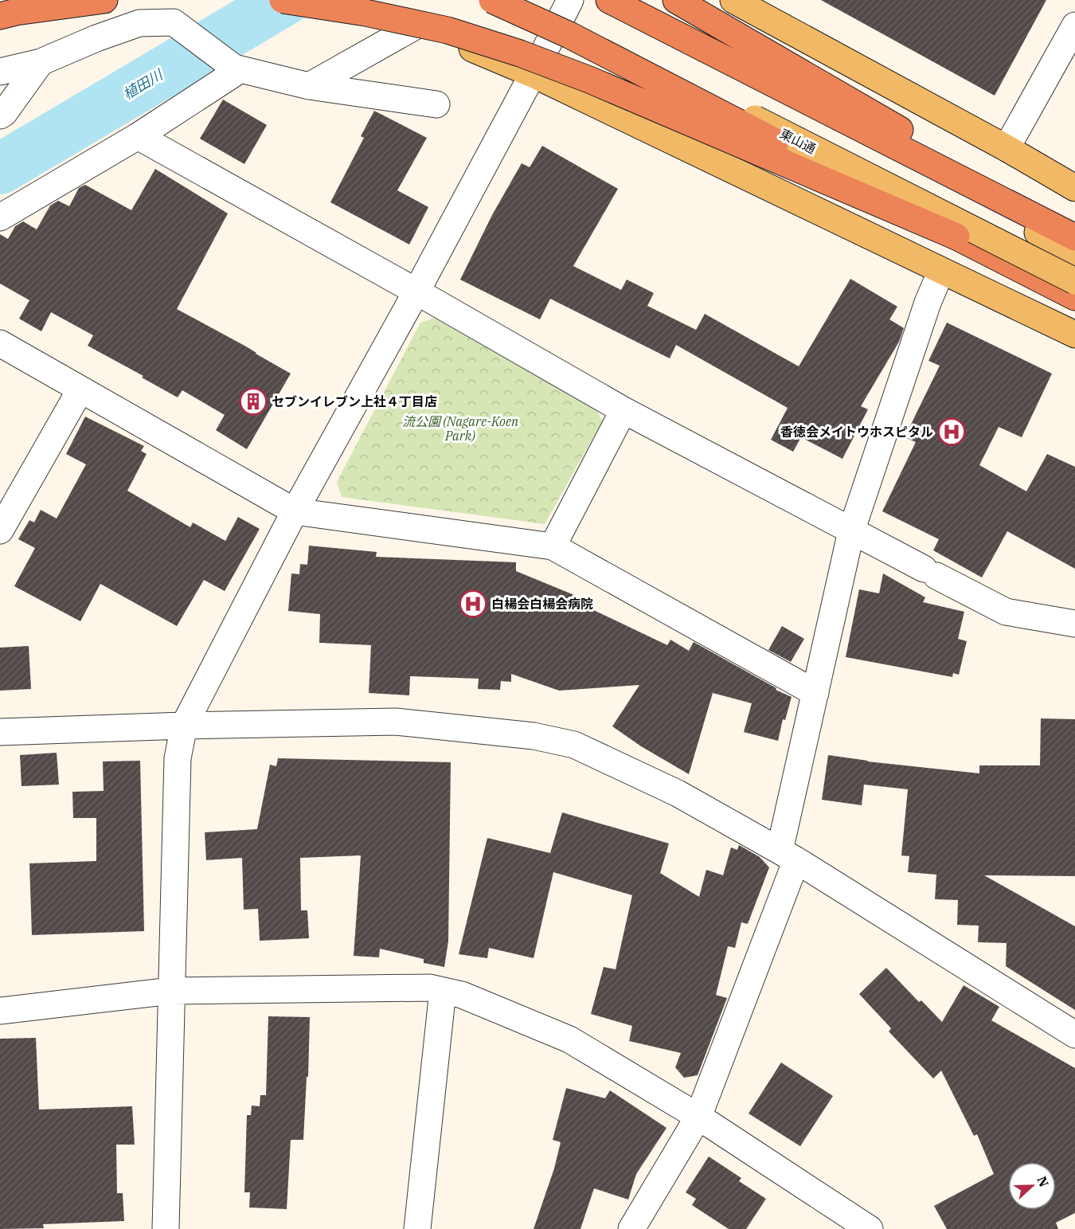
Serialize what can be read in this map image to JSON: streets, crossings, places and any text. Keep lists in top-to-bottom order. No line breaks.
{"streets":{"main road":["東山通"]},"water":["植田川"],"parks":["流公園 (Nagare-Koen Park)"],"places":{"building":["セブンイレブン上社４丁目店"],"hospital":["香徳会メイトウホスピタル","白楊会白楊会病院"]},"north":"right"}
